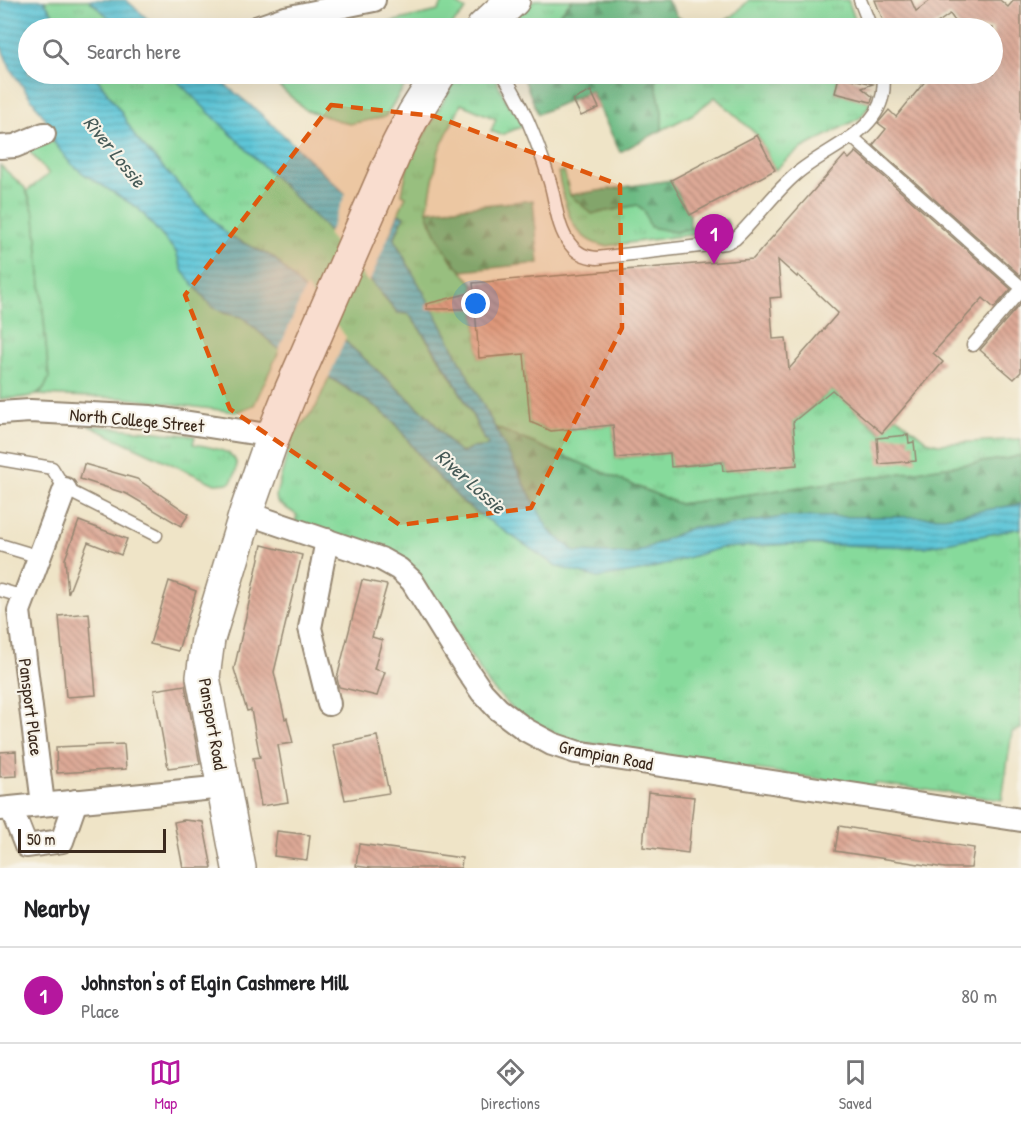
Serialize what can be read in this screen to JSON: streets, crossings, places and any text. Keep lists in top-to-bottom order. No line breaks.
{"streets":{"street":["North College Street","Pansport Place","Pansport Road","Grampian Road"]},"crossings":[["North College Street","Pansport Road"],["Pansport Road","Grampian Road"]],"water":["River Lossie"],"scale_bar":"50 m","page":{"search":"Search here","pins":"1","scale":"50 m","heading":"Nearby","list":[{"mark":"1","name":"Johnston's of Elgin Cashmere Mill","note":"Place","value":"80 m"}],"nav":["Map","Directions","Saved"]}}
